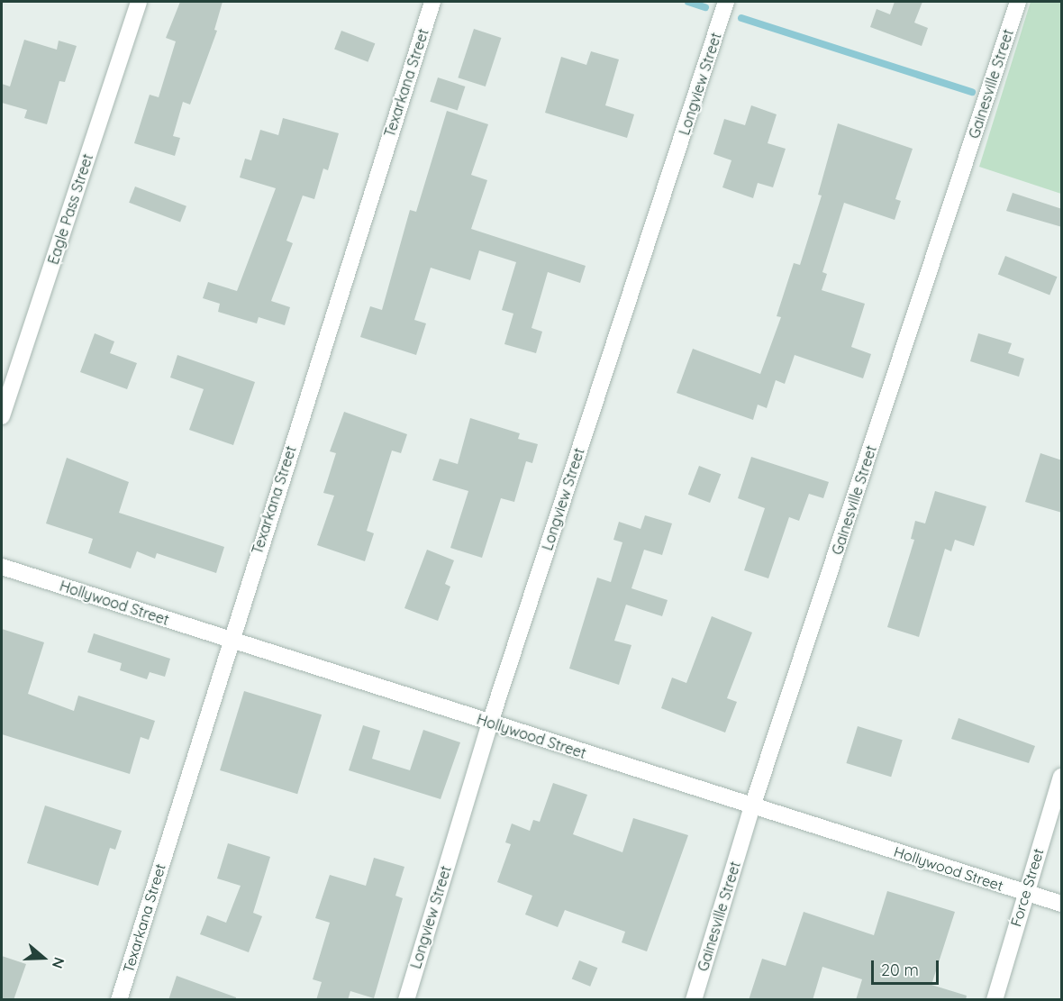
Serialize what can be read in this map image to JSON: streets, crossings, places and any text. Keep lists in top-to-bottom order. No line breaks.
{"streets":{"street":["Texarkana Street","Longview Street","Gainesville Street","Eagle Pass Street","Hollywood Street","Force Street"]},"crossings":[["Texarkana Street","Hollywood Street"],["Longview Street","Hollywood Street"],["Gainesville Street","Hollywood Street"],["Hollywood Street","Force Street"]],"scale_bar":"20 m","north":"right"}
